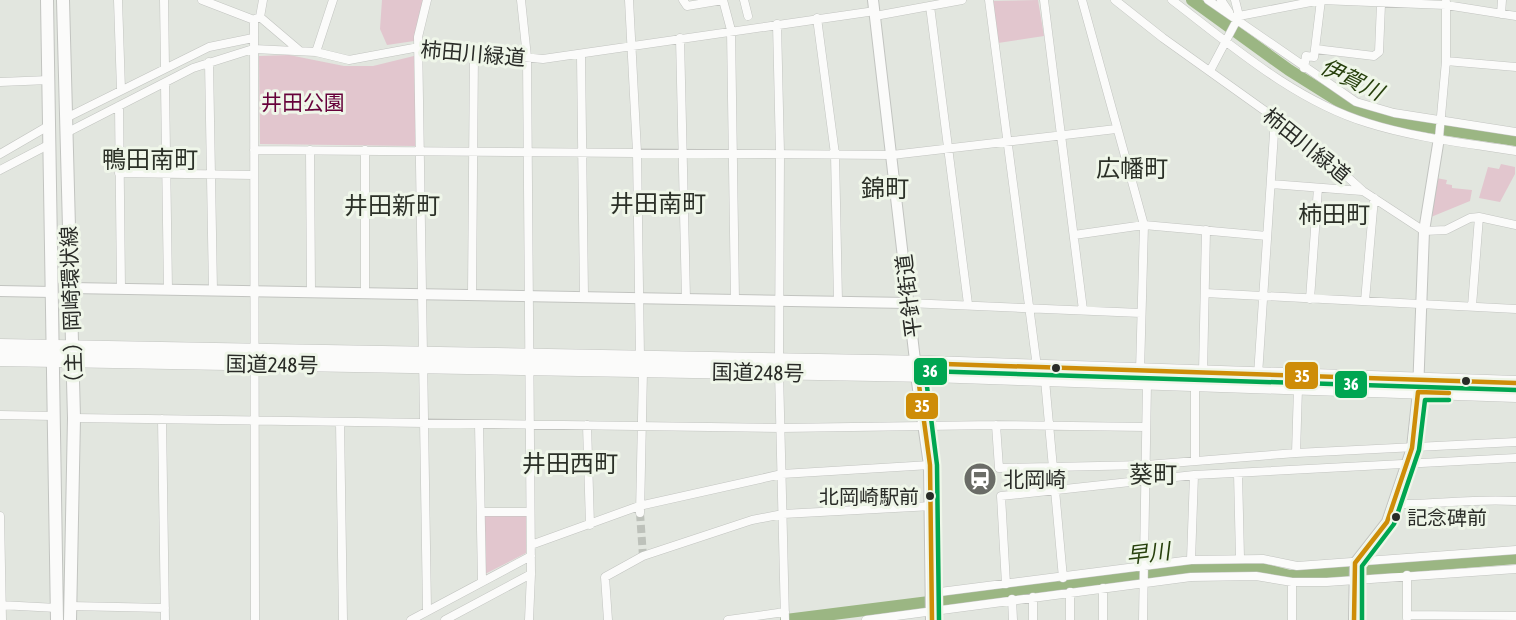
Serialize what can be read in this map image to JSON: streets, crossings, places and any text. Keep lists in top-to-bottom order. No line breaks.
{"streets":{"highway":["国道248号"],"main road":["平針街道","（主）岡崎環状線"],"street":["柿田川緑道"]},"crossings":[["柿田川緑道","（主）岡崎環状線"],["平針街道","国道248号"],["（主）岡崎環状線","国道248号"]],"districts":["鴨田南町","広幡町","錦町","井田南町","井田新町","柿田町","井田西町","葵町"],"water":["伊賀川","早川"],"parks":["井田公園"],"places":{"station":["北岡崎"],"other":["北岡崎駅前","記念碑前"]},"lines":["transit line 35","transit line 36"]}
